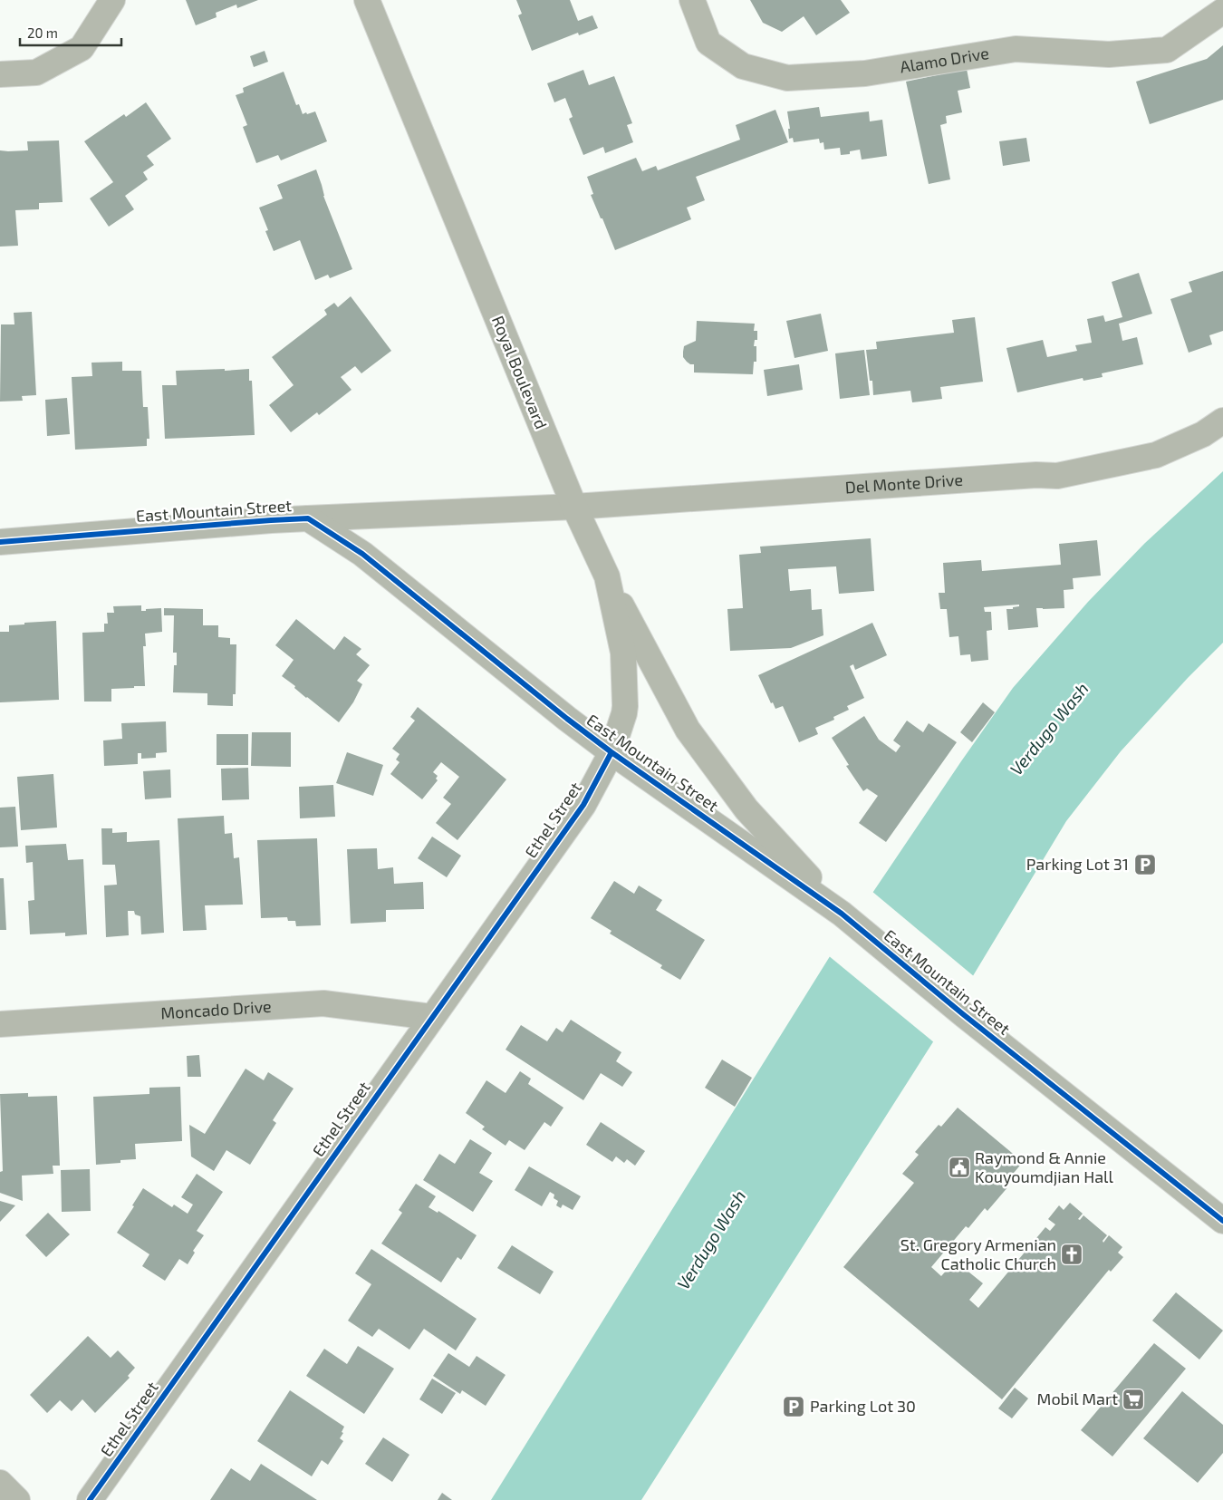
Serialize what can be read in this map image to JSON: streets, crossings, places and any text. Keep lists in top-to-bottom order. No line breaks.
{"streets":{"street":["Alamo Drive","Royal Boulevard","Del Monte Drive","East Mountain Street","Ethel Street","Moncado Drive"]},"crossings":[["Royal Boulevard","Del Monte Drive"],["Royal Boulevard","East Mountain Street"],["Royal Boulevard","Ethel Street"],["Del Monte Drive","East Mountain Street"],["East Mountain Street","Ethel Street"],["Ethel Street","Moncado Drive"]],"water":["Verdugo Wash"],"places":{"parking":["Parking Lot 31","Parking Lot 30"],"public building":["Raymond & Annie Kouyoumdjian Hall"],"church":["St. Gregory Armenian Catholic Church"],"supermarket":["Mobil Mart"]},"scale_bar":"20 m"}
